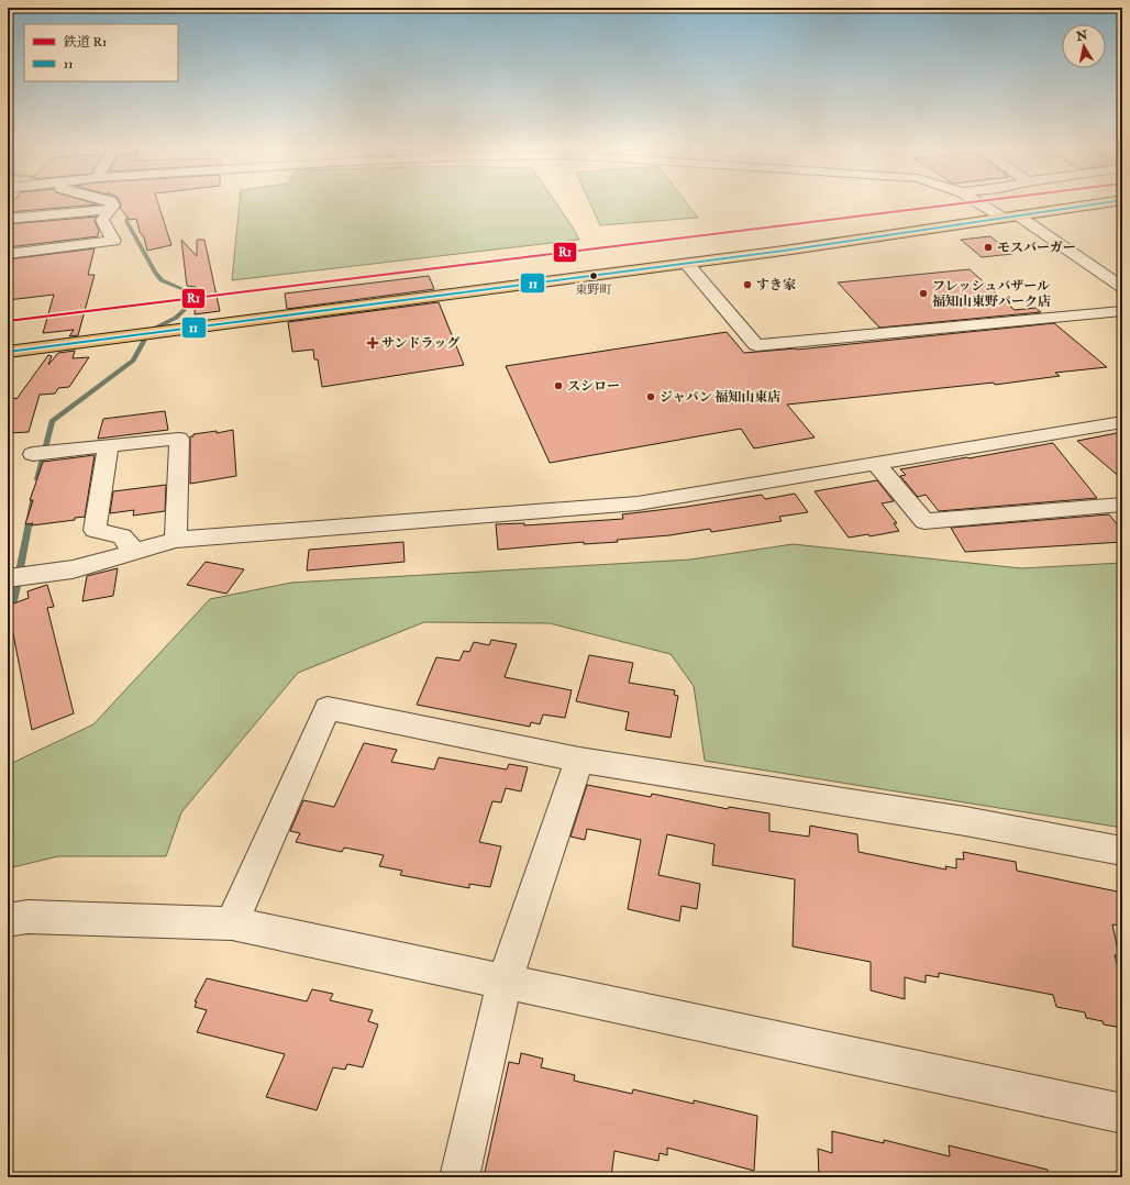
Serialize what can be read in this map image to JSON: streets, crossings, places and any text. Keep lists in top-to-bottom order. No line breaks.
{"places":{"other":["モスバーガー","東野町","すき家","フレッシュバザール 福知山東野パーク店","スシロー","ジャパン 福知山東店"],"health":["サンドラッグ"]},"lines":["rail line R1","transit line 11"],"legend":["鉄道 R1","11"],"north":"top"}
